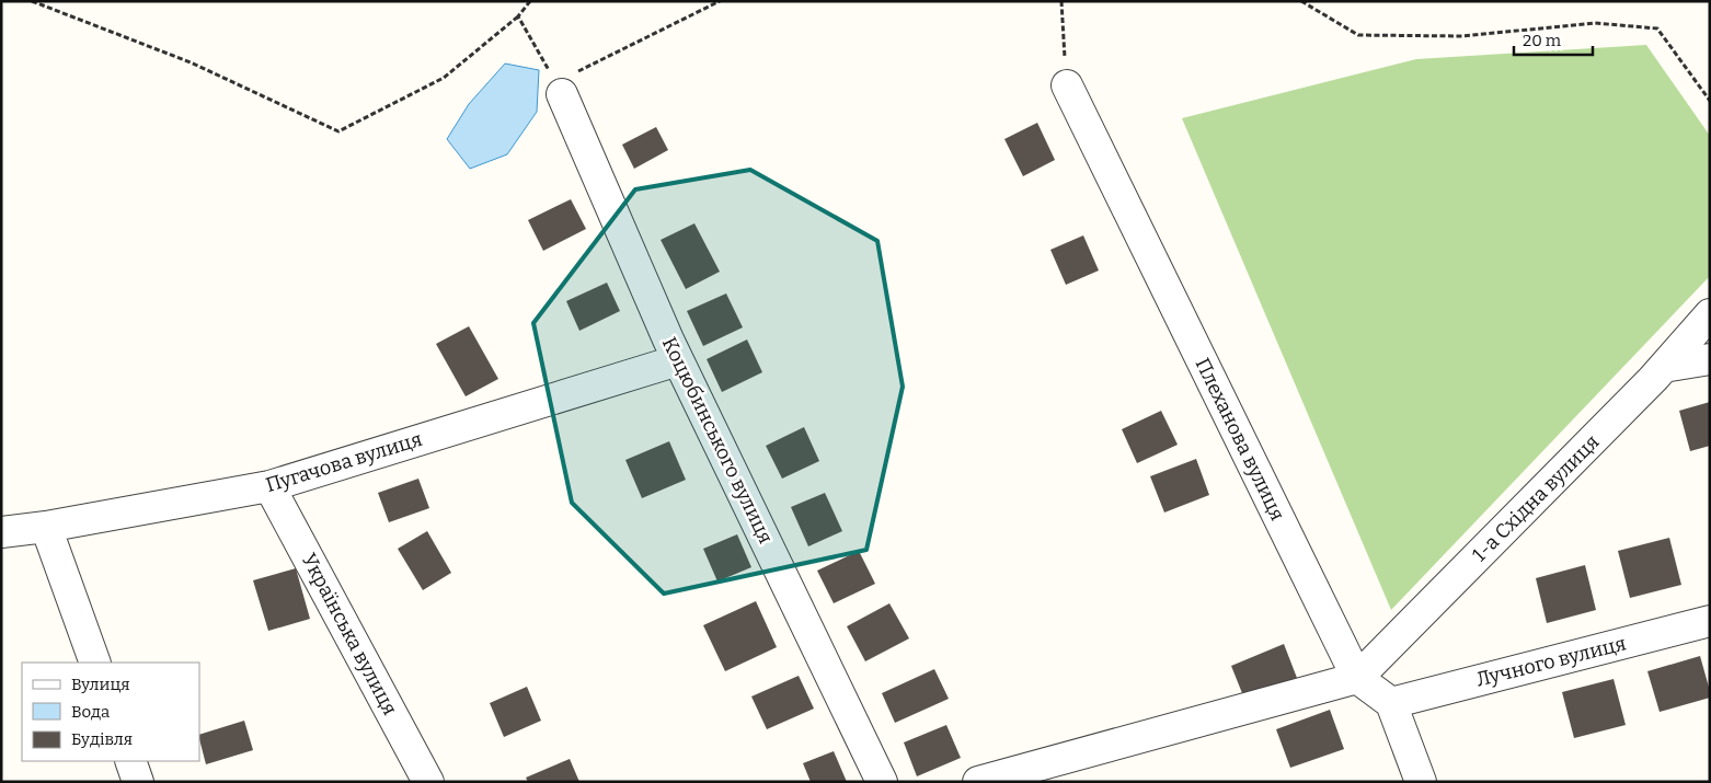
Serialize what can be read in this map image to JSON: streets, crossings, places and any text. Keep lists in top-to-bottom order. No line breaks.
{"streets":{"street":["Плеханова вулиця","Коцюбинського вулиця","Пугачова вулиця","1-а Східна вулиця","Українська вулиця","Лучного вулиця"]},"crossings":[["Плеханова вулиця","1-а Східна вулиця"],["Плеханова вулиця","Лучного вулиця"],["Коцюбинського вулиця","Пугачова вулиця"],["Пугачова вулиця","Українська вулиця"]],"legend":["Вулиця","Вода","Будівля"],"scale_bar":"20 m"}
